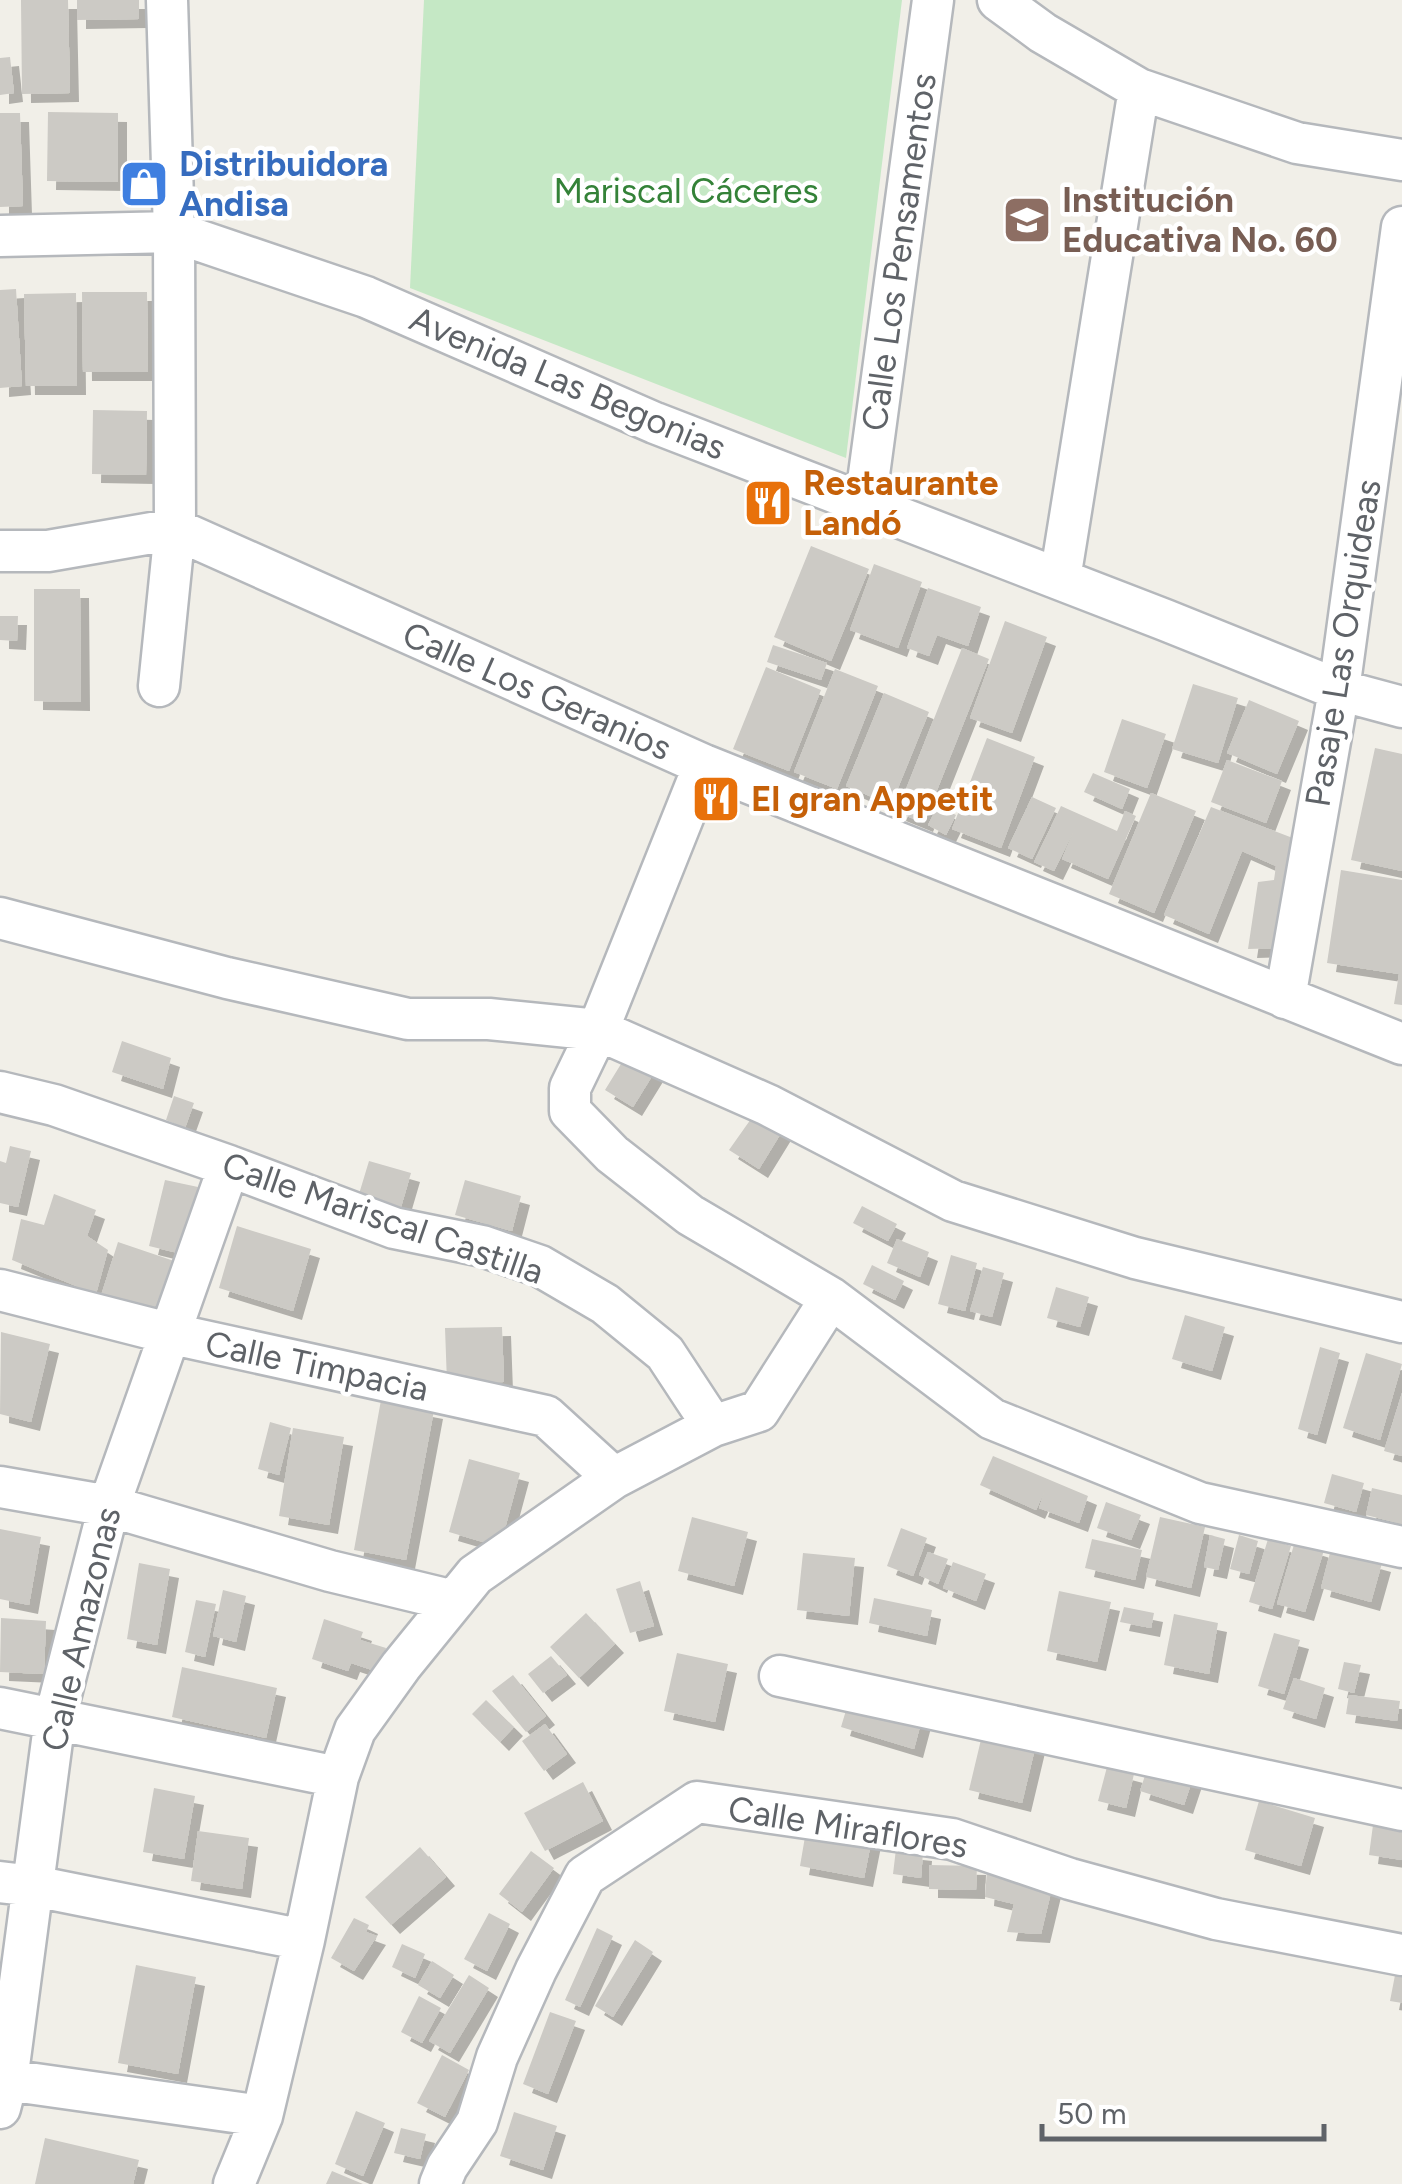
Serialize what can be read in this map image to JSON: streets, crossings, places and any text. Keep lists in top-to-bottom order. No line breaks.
{"streets":{"street":["Calle Los Pensamentos","Avenida Las Begonias","Pasaje Las Orquideas","Calle Los Geranios","Calle Mariscal Castilla","Calle Timpacia","Calle Amazonas","Calle Miraflores"]},"crossings":[["Calle Los Pensamentos","Avenida Las Begonias"],["Avenida Las Begonias","Pasaje Las Orquideas"],["Pasaje Las Orquideas","Calle Los Geranios"],["Calle Mariscal Castilla","Calle Amazonas"],["Calle Timpacia","Calle Amazonas"]],"parks":["Mariscal Cáceres"],"places":{"shop":["Distribuidora Andisa"],"school or university":["Institución Educativa No. 60"],"restaurant":["Restaurante Landó","El gran Appetit"]},"scale_bar":"50 m"}
